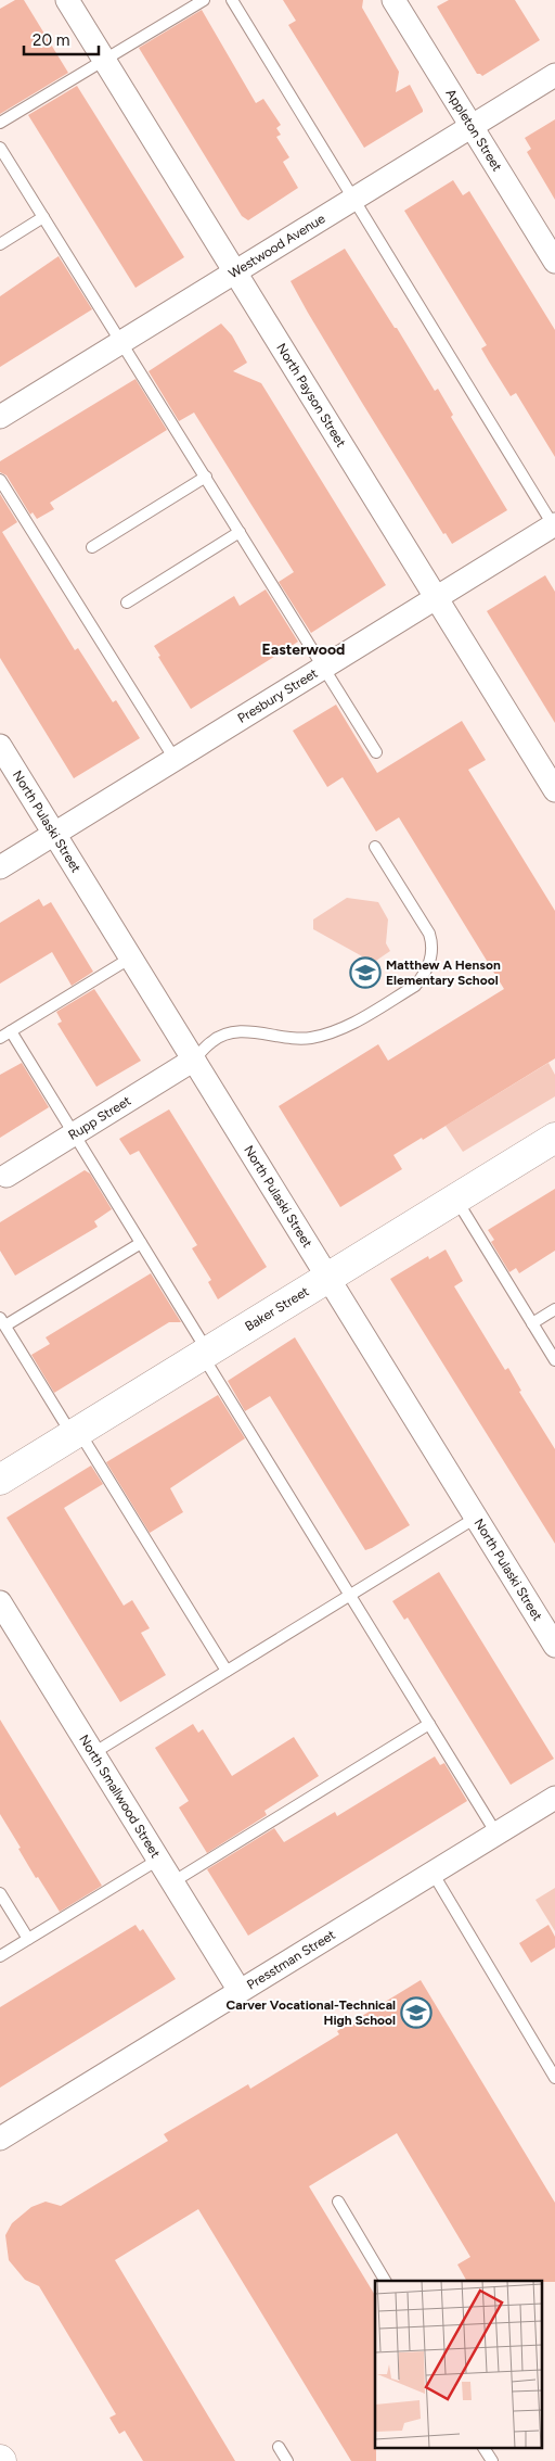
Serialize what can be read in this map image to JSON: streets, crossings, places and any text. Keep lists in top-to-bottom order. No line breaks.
{"streets":{"street":["Appleton Street","Westwood Avenue","North Payson Street","Presbury Street","North Pulaski Street","Rupp Street","Baker Street","North Smallwood Street","Presstman Street"]},"crossings":[["Appleton Street","Westwood Avenue"],["Westwood Avenue","North Payson Street"],["North Payson Street","Presbury Street"],["Presbury Street","North Pulaski Street"],["North Pulaski Street","Rupp Street"],["North Pulaski Street","Baker Street"],["North Smallwood Street","Presstman Street"]],"districts":["Easterwood"],"places":{"school or university":["Matthew A Henson Elementary School","Carver Vocational-Technical High School"]},"scale_bar":"20 m"}
